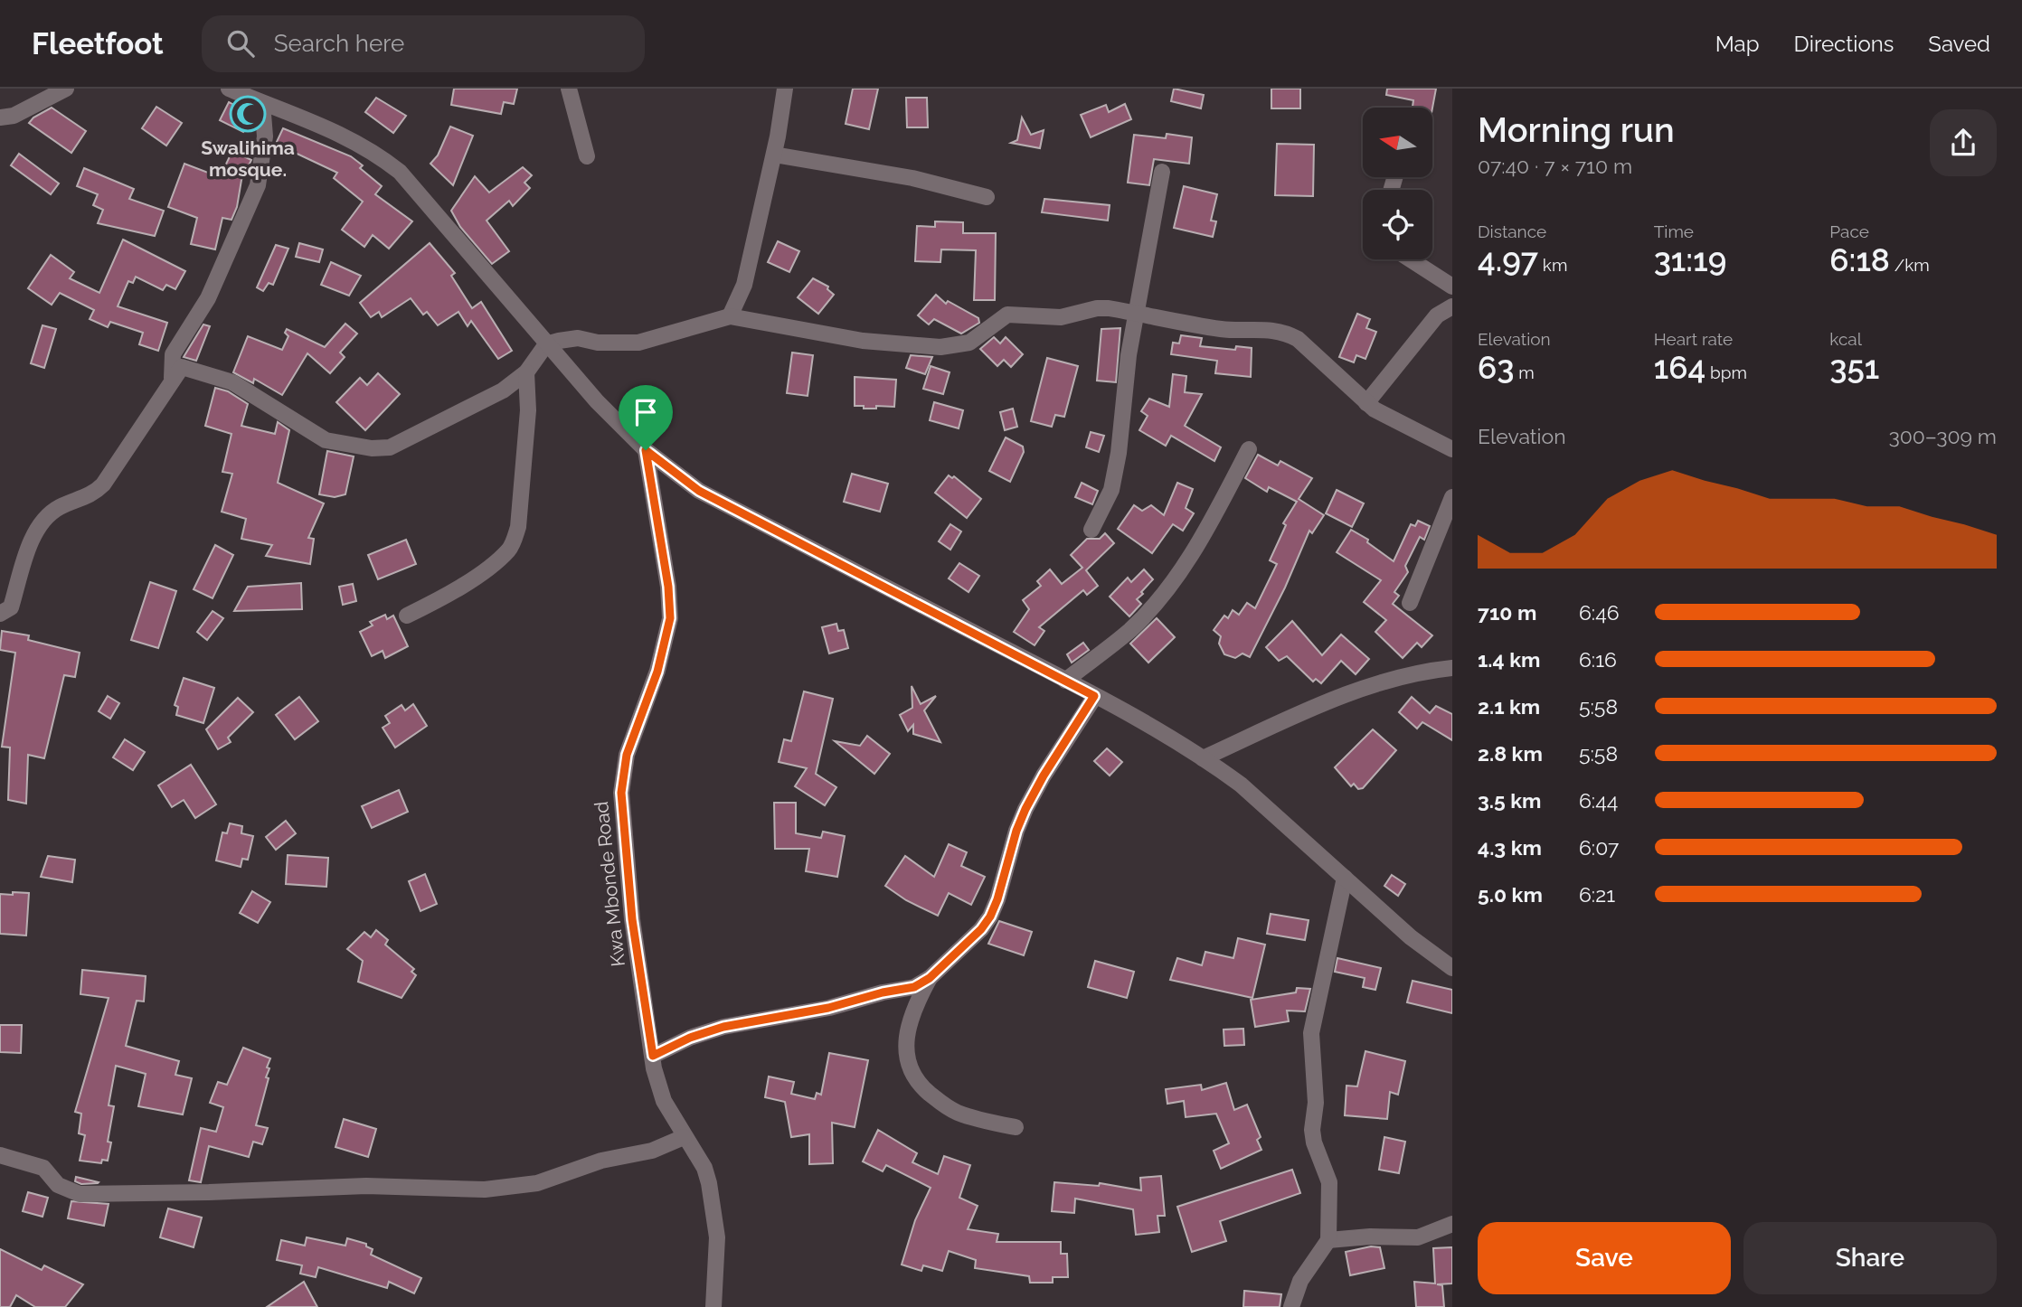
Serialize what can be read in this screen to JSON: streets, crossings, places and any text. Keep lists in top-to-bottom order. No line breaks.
{"streets":{"street":["Kwa Mbonde Road"]},"places":{"mosque":["Swalihima mosque."]},"north":"left","page":{"header":"Fleetfoot","search":"Search here","nav":["Map","Directions","Saved"],"heading":["Morning run","07:40 · 7 × 710 m"],"stats":[["Distance","4.97 km"],["Time","31:19"],["Pace","6:18 /km"],["Elevation","63 m"],["Heart rate","164 bpm"],["kcal","351"]],"chart":["Elevation","300–309 m"],"list":[{"name":"710 m","note":"6:46"},{"name":"1.4 km","note":"6:16"},{"name":"2.1 km","note":"5:58"},{"name":"2.8 km","note":"5:58"},{"name":"3.5 km","note":"6:44"},{"name":"4.3 km","note":"6:07"},{"name":"5.0 km","note":"6:21"}],"buttons":["Save","Share"]}}
